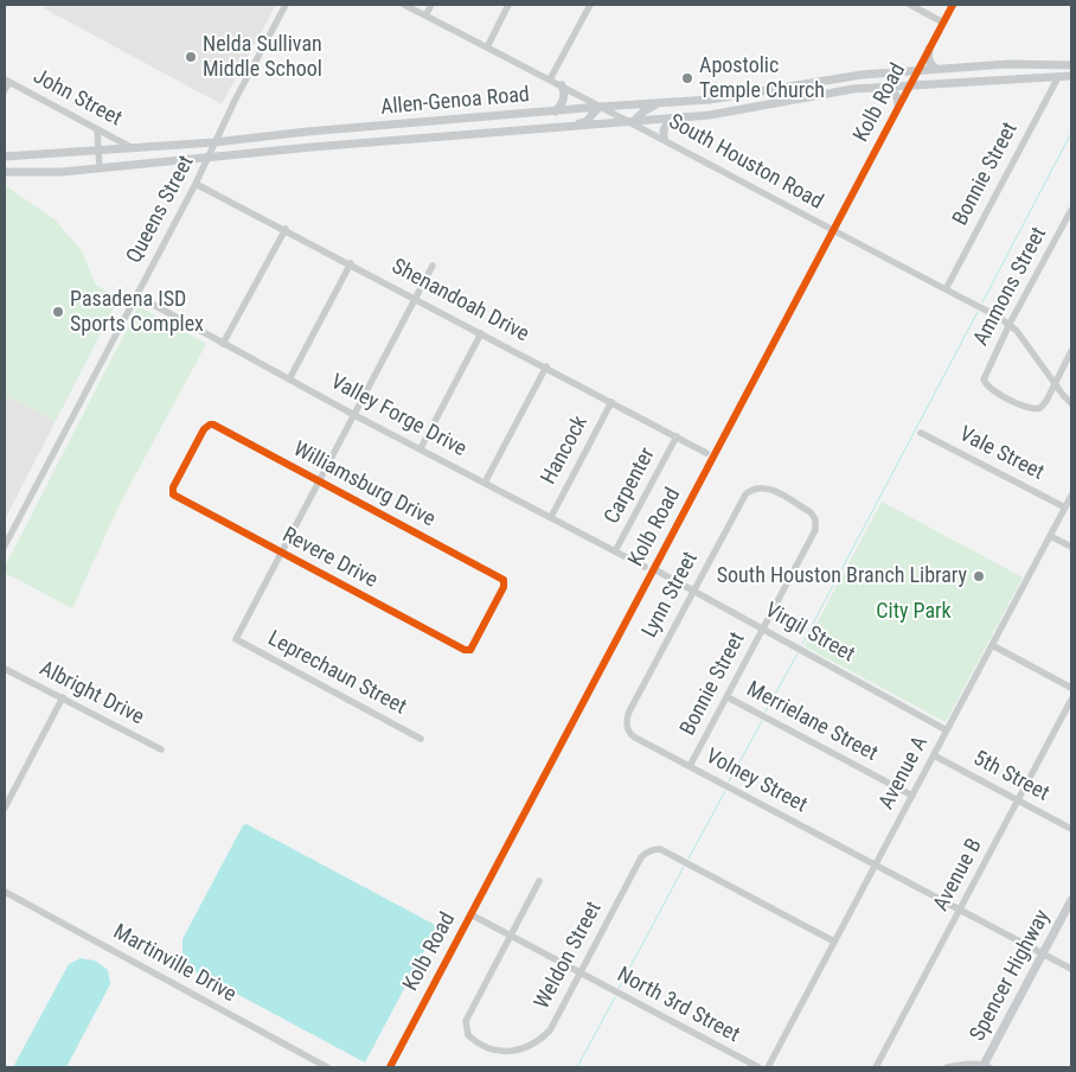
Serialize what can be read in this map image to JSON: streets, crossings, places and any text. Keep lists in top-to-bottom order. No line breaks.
{"streets":{"main road":["Allen-Genoa Road","Spencer Highway"],"street":["John Street","Kolb Road","South Houston Road","Bonnie Street","Queens Street","Ammons Street","Shenandoah Drive","Valley Forge Drive","Hancock","Vale Street","Williamsburg Drive","Carpenter","Revere Drive","Lynn Street","Virgil Street","Leprechaun Street","Albright Drive","Merrielane Street","Avenue A","5th Street","Volney Street","Avenue B","Weldon Street","Martinville Drive","North 3rd Street"]},"crossings":[["John Street","Allen-Genoa Road"],["Allen-Genoa Road","Kolb Road"],["Allen-Genoa Road","South Houston Road"],["Allen-Genoa Road","Bonnie Street"],["Allen-Genoa Road","Queens Street"],["Kolb Road","South Houston Road"],["Kolb Road","Virgil Street"],["Kolb Road","North 3rd Street"],["South Houston Road","Bonnie Street"],["South Houston Road","Ammons Street"],["Bonnie Street","Lynn Street"],["Bonnie Street","Virgil Street"],["Bonnie Street","Merrielane Street"],["Bonnie Street","Volney Street"],["Queens Street","Shenandoah Drive"],["Queens Street","Valley Forge Drive"],["Shenandoah Drive","Hancock"],["Shenandoah Drive","Carpenter"],["Valley Forge Drive","Hancock"],["Valley Forge Drive","Carpenter"],["Vale Street","Avenue A"],["Williamsburg Drive","Revere Drive"],["Revere Drive","Leprechaun Street"],["Lynn Street","Virgil Street"],["Lynn Street","Volney Street"],["Virgil Street","Avenue A"],["Merrielane Street","Avenue A"],["Avenue A","5th Street"],["Avenue A","Volney Street"],["Avenue A","Weldon Street"],["5th Street","Avenue B"],["Volney Street","Avenue B"],["Volney Street","Spencer Highway"],["Weldon Street","North 3rd Street"]],"parks":["City Park"],"places":["Nelda Sullivan Middle School","Apostolic Temple Church","Pasadena ISD Sports Complex","South Houston Branch Library"]}
